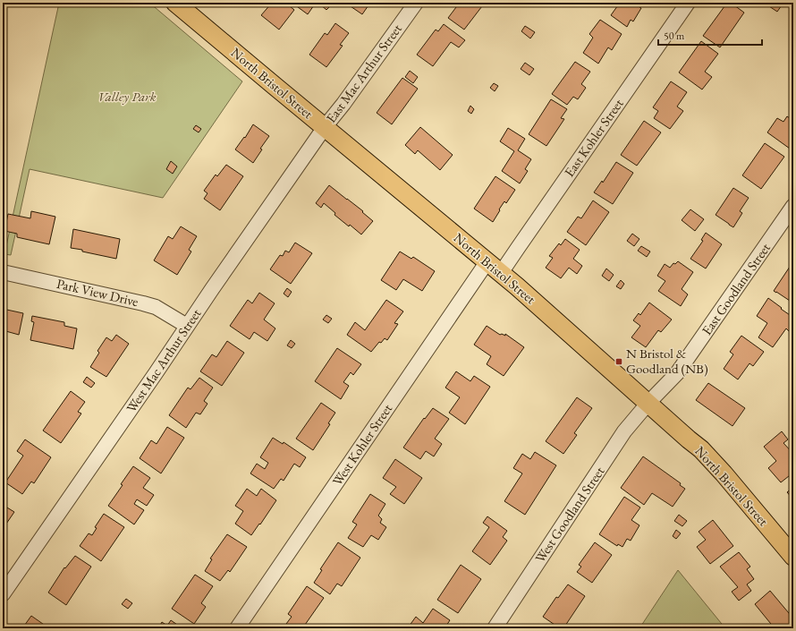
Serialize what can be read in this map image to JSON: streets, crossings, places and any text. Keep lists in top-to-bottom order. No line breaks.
{"streets":{"main road":["North Bristol Street"],"street":["East Mac Arthur Street","East Kohler Street","East Goodland Street","Park View Drive","West Mac Arthur Street","West Kohler Street","West Goodland Street"]},"crossings":[["East Mac Arthur Street","North Bristol Street"],["East Mac Arthur Street","West Mac Arthur Street"],["North Bristol Street","East Kohler Street"],["North Bristol Street","East Goodland Street"],["North Bristol Street","West Mac Arthur Street"],["North Bristol Street","West Kohler Street"],["North Bristol Street","West Goodland Street"],["East Goodland Street","West Goodland Street"],["Park View Drive","West Mac Arthur Street"]],"parks":["Valley Park"],"places":{"transit":["N Bristol & Goodland (NB)"]},"scale_bar":"50 m"}
